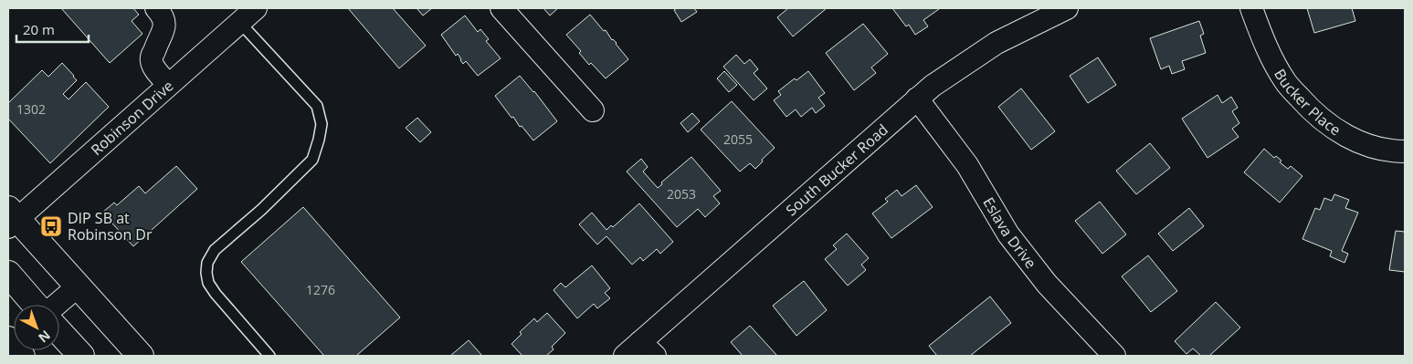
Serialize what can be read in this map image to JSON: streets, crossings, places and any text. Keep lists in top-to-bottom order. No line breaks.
{"streets":{"street":["Bucker Place","Robinson Drive","South Bucker Road","Eslava Drive"]},"crossings":[["South Bucker Road","Eslava Drive"]],"places":{"bus stop":["DIP SB at Robinson Dr"]},"house_numbers":["1302","2055","2053","1276"],"scale_bar":"20 m","north":"bottom right"}
